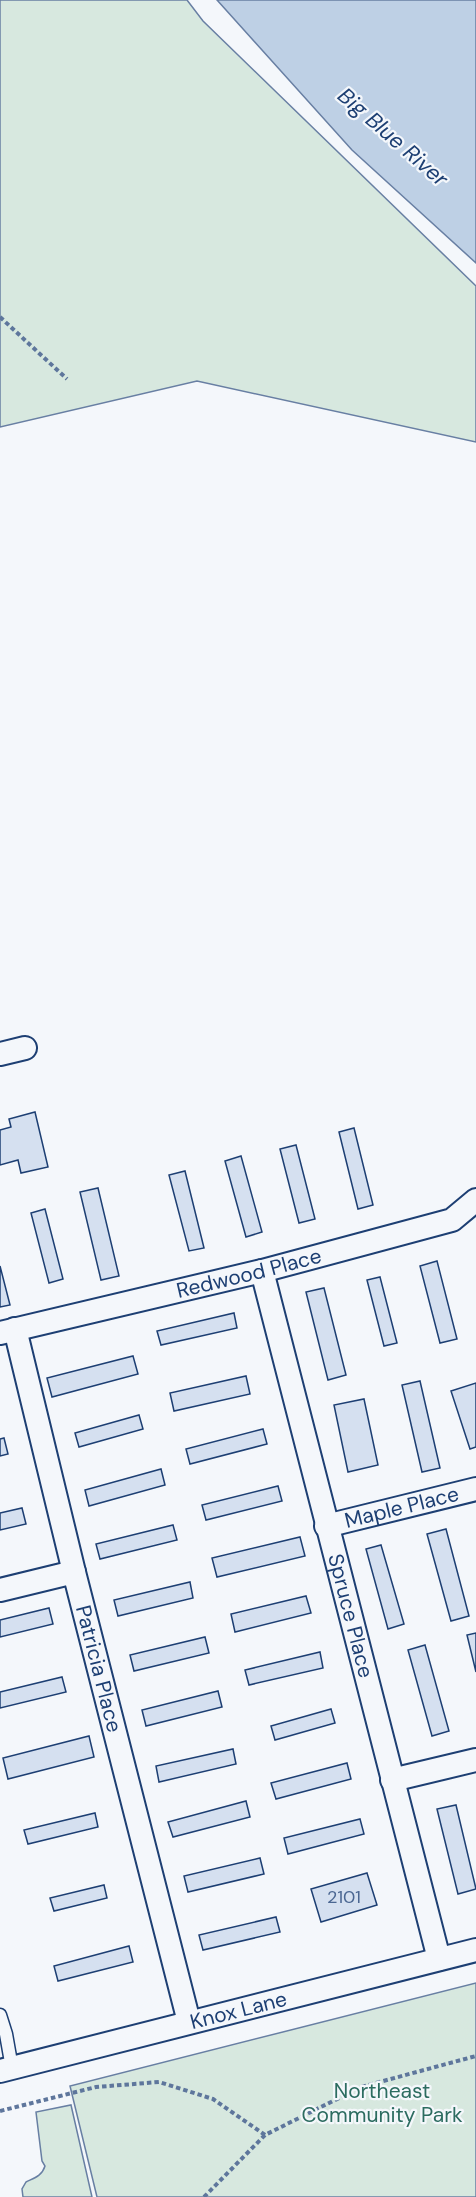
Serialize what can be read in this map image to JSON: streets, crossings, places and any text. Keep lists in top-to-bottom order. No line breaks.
{"streets":{"street":["Redwood Place","Maple Place","Spruce Place","Patricia Place","Knox Lane"]},"crossings":[["Redwood Place","Spruce Place"],["Redwood Place","Patricia Place"],["Maple Place","Spruce Place"],["Spruce Place","Knox Lane"],["Patricia Place","Knox Lane"]],"water":["Big Blue River"],"parks":["Northeast Community Park"],"house_numbers":["2101"]}
